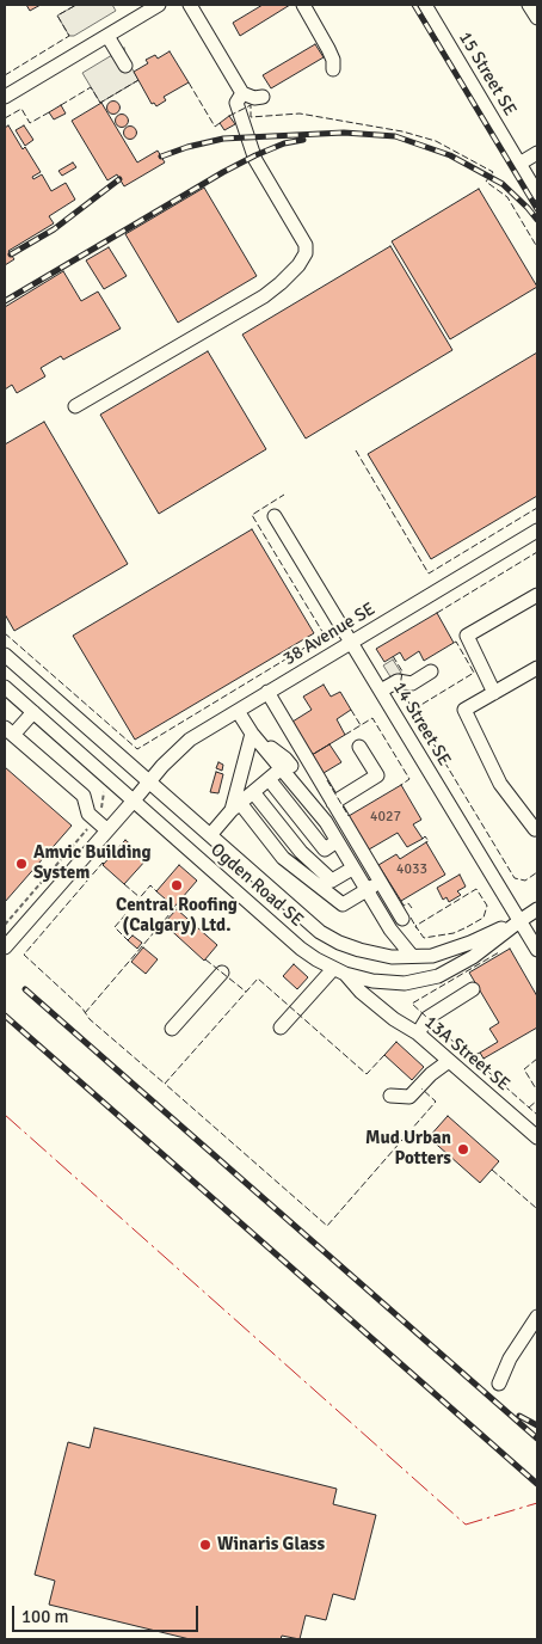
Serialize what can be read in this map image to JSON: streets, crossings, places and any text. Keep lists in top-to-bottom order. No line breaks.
{"streets":{"street":["15 Street SE","38 Avenue SE","14 Street SE","Ogden Road SE","13A Street SE"]},"crossings":[["38 Avenue SE","14 Street SE"],["38 Avenue SE","Ogden Road SE"],["14 Street SE","Ogden Road SE"],["Ogden Road SE","13A Street SE"]],"places":["Amvic Building System","Central Roofing (Calgary) Ltd.","Mud Urban Potters","Winaris Glass"],"house_numbers":["4027","4033"],"scale_bar":"100 m"}
